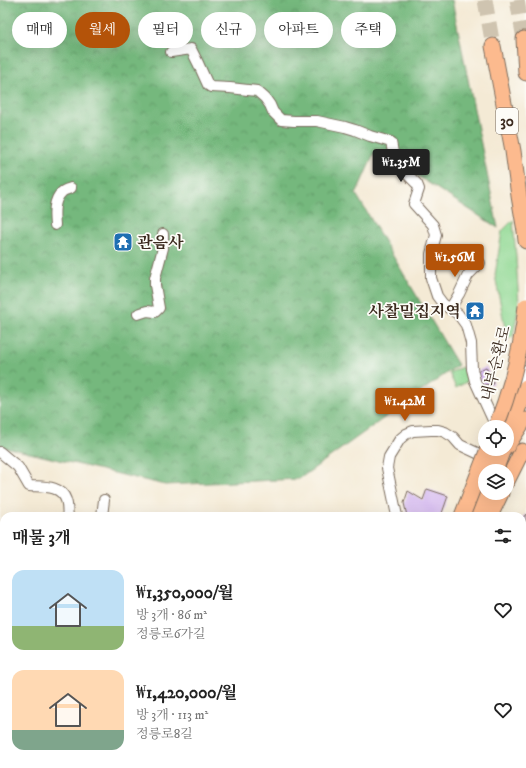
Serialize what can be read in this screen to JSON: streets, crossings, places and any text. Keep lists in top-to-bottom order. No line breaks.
{"streets":{"highway":["30","내부순환로"]},"places":{"temple":["관음사","사찰밀집지역"]},"page":{"chip":["매매","월세","필터","신규","아파트","주택"],"price":["₩1.35M","₩1.56M","₩1.42M"],"heading":"매물 3개","list":[{"name":"₩1,350,000/월","note":"방 3개 · 86 m² · 정릉로6가길"},{"name":"₩1,420,000/월","note":"방 3개 · 113 m² · 정릉로8길"}]}}
